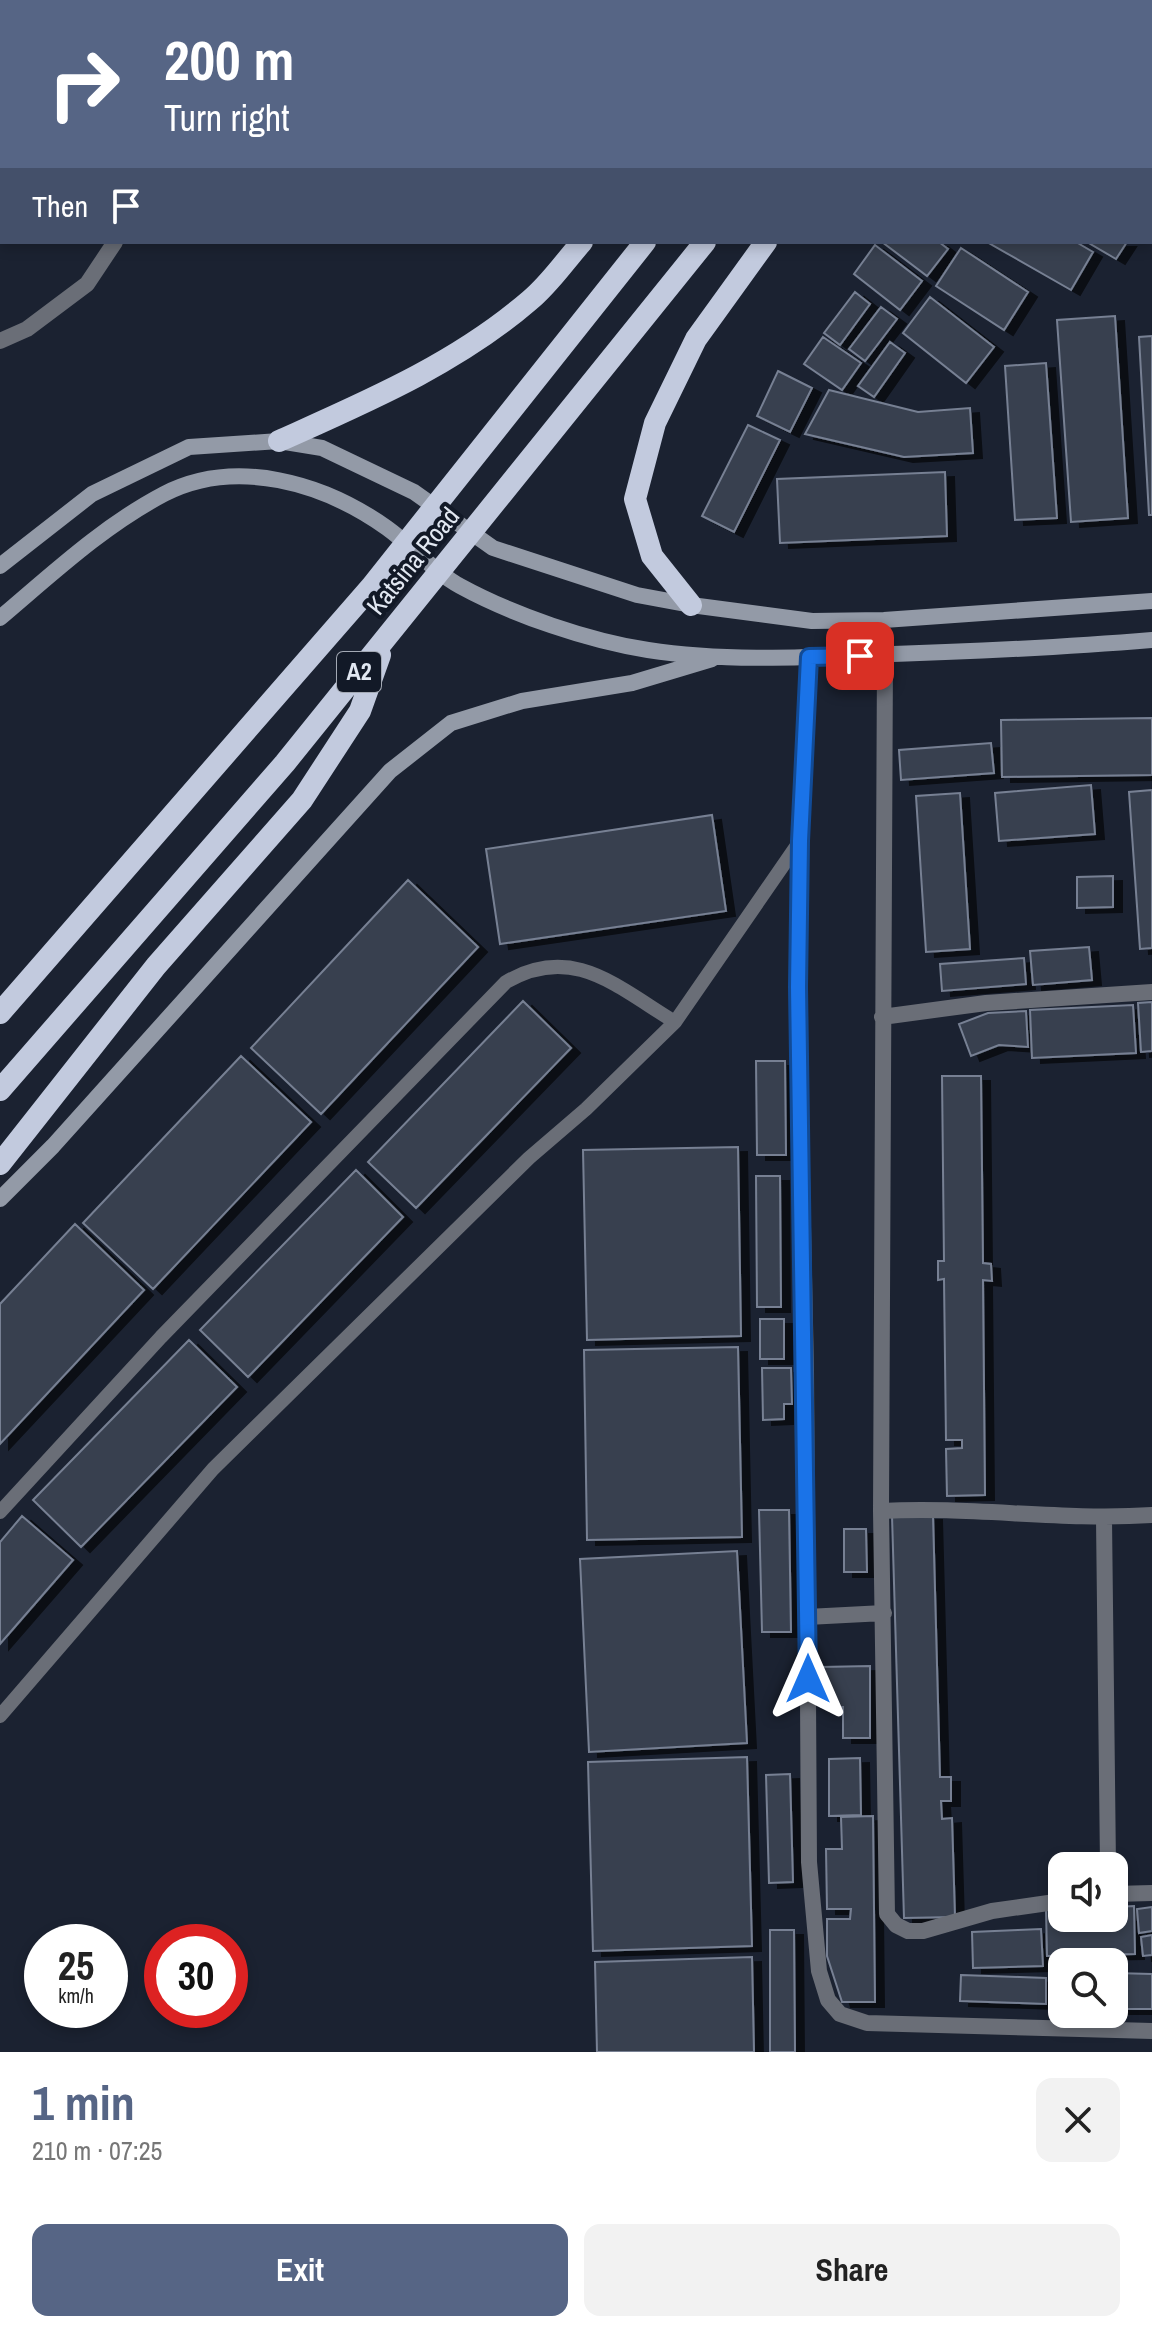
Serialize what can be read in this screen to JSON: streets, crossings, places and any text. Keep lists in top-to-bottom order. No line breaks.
{"streets":{"highway":["Katsina Road","A2"]},"page":{"turn":["200 m","Turn right"],"then":"Then","speed":"25 km/h","limit":"30","heading":["1 min","210 m · 07:25"],"buttons":["Exit","Share"]}}
